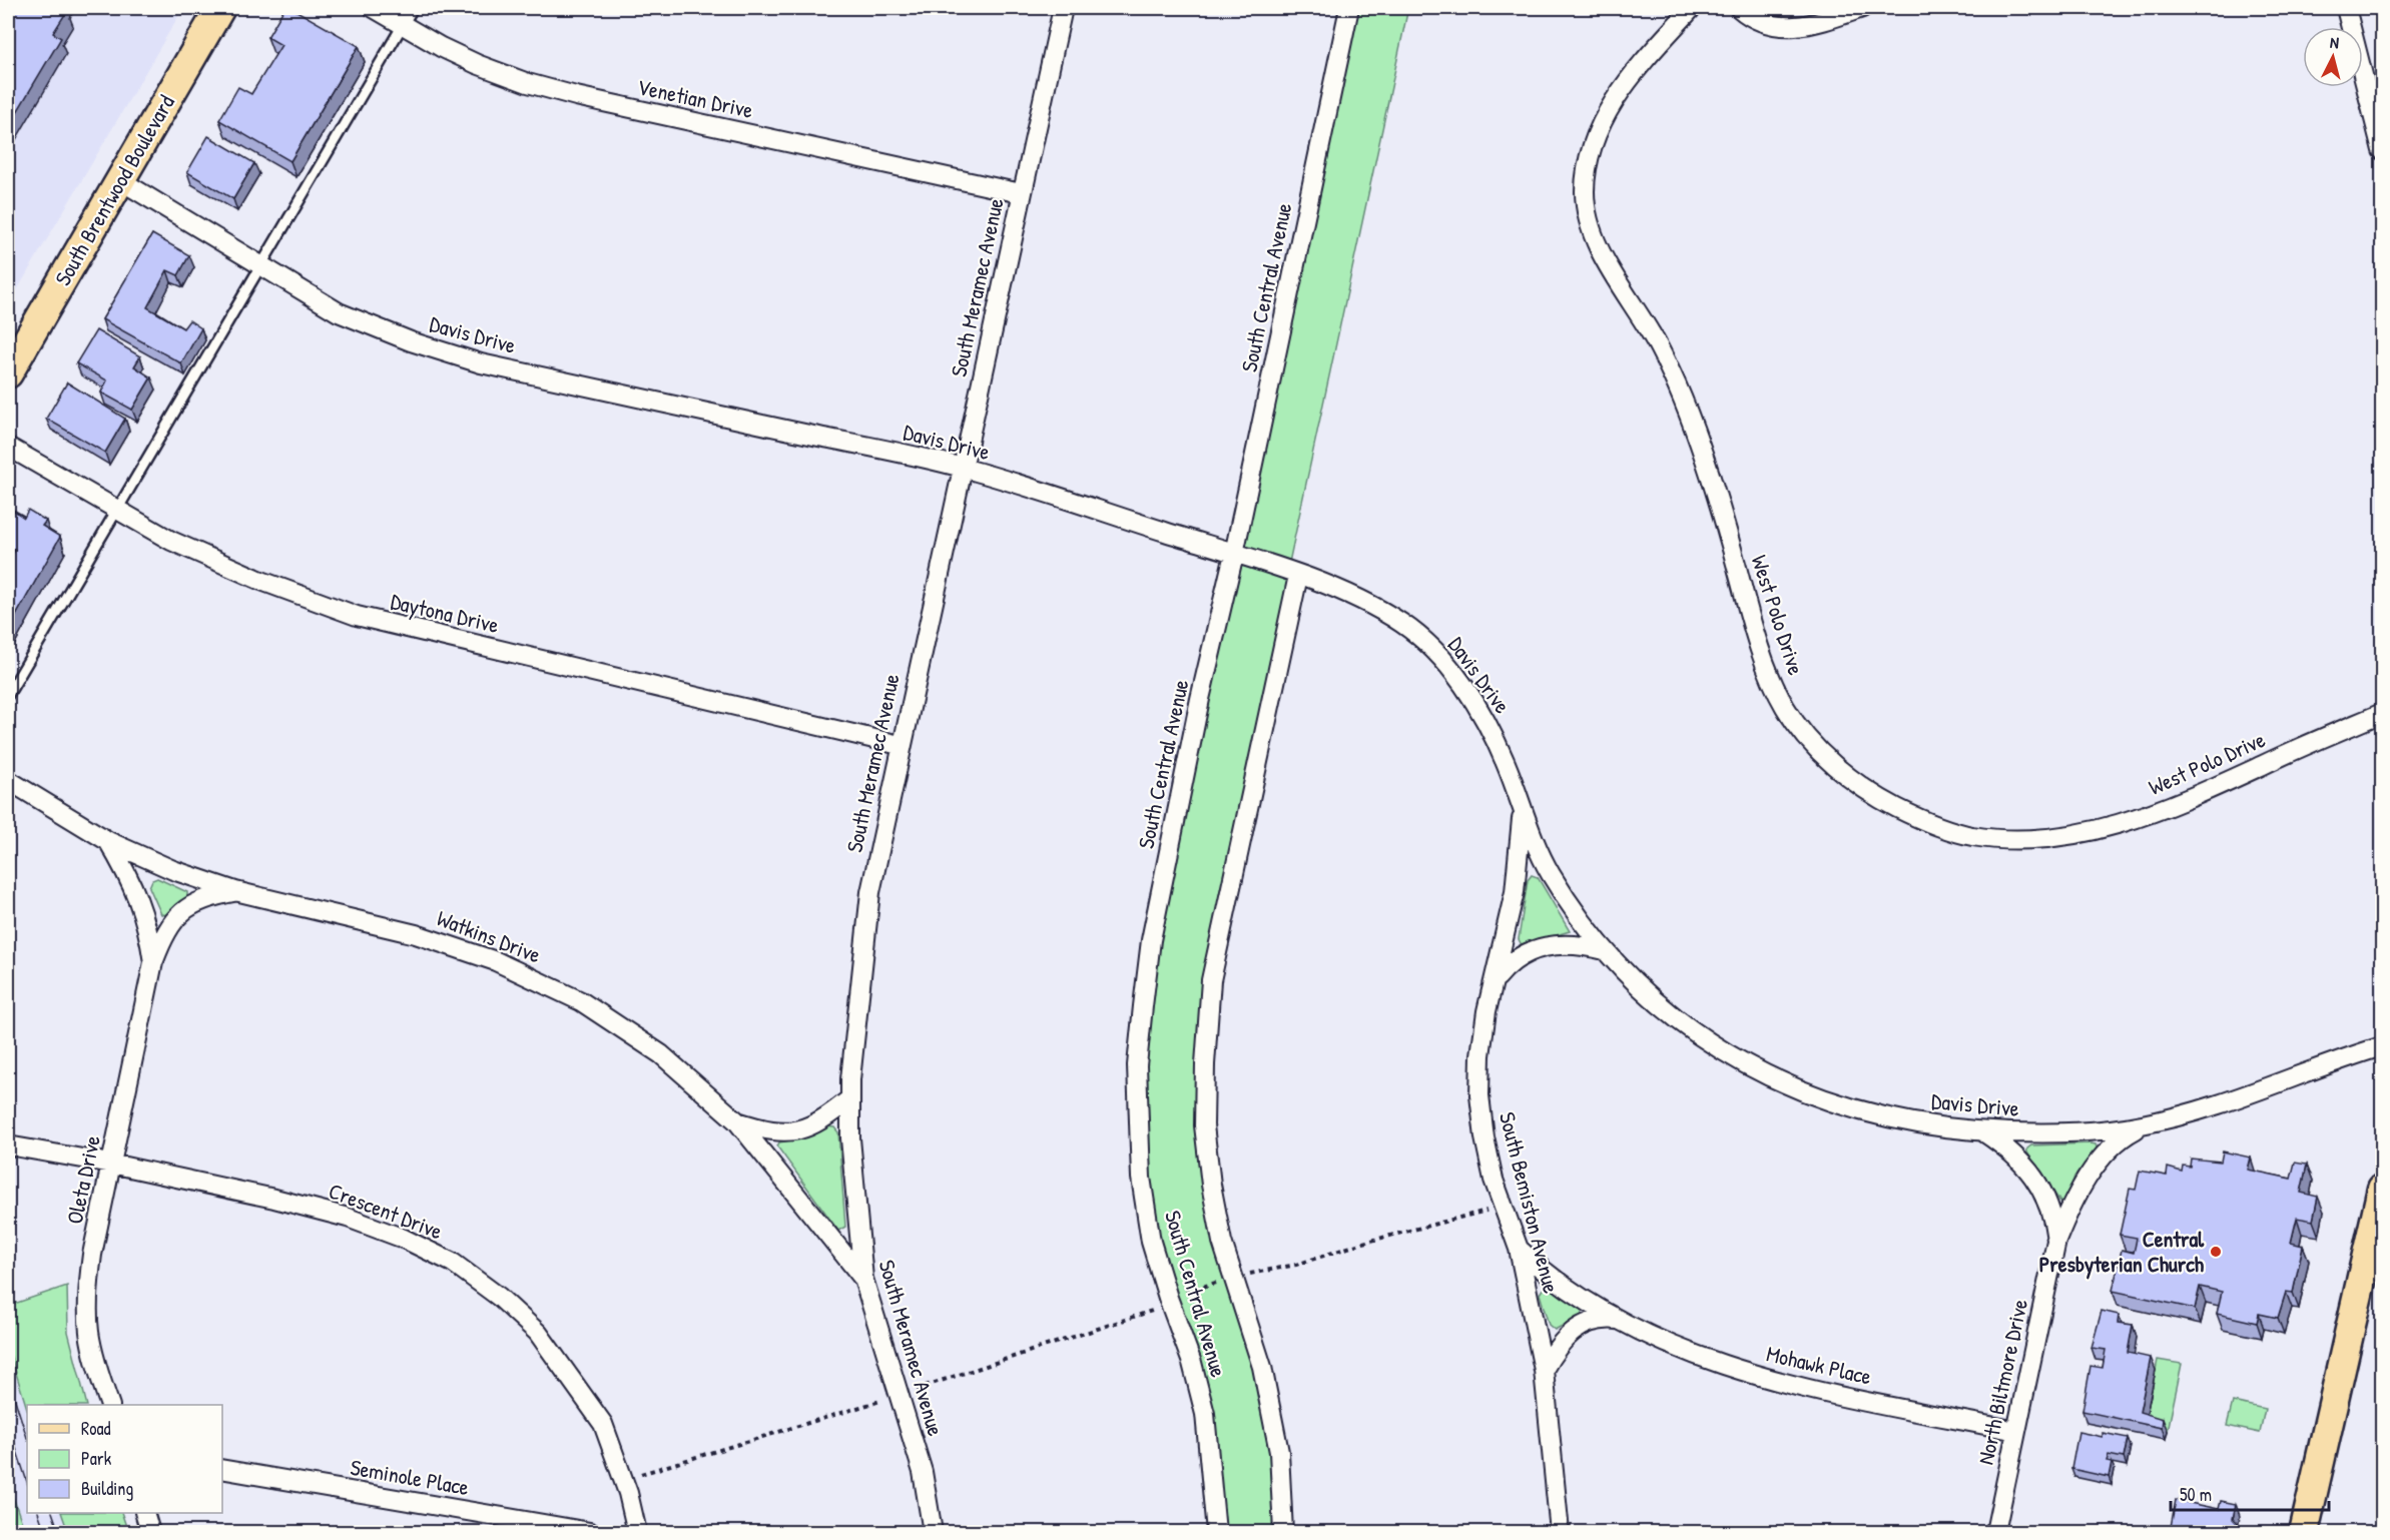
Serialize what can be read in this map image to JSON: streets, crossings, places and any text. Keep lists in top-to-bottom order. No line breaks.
{"streets":{"main road":["South Brentwood Boulevard"],"street":["Venetian Drive","South Meramec Avenue","South Central Avenue","Davis Drive","Daytona Drive","West Polo Drive","Watkins Drive","Oleta Drive","South Bemiston Avenue","Crescent Drive","Mohawk Place","North Biltmore Drive","Seminole Place"]},"crossings":[["Venetian Drive","South Meramec Avenue"],["South Brentwood Boulevard","Davis Drive"],["South Meramec Avenue","Davis Drive"],["South Meramec Avenue","Daytona Drive"],["South Meramec Avenue","Watkins Drive"],["South Central Avenue","Davis Drive"],["Davis Drive","South Bemiston Avenue"],["Davis Drive","North Biltmore Drive"],["Watkins Drive","Oleta Drive"],["Oleta Drive","Crescent Drive"],["South Bemiston Avenue","Mohawk Place"],["Mohawk Place","North Biltmore Drive"]],"places":["Central Presbyterian Church"],"legend":["Road","Park","Building"],"scale_bar":"50 m","north":"top"}
